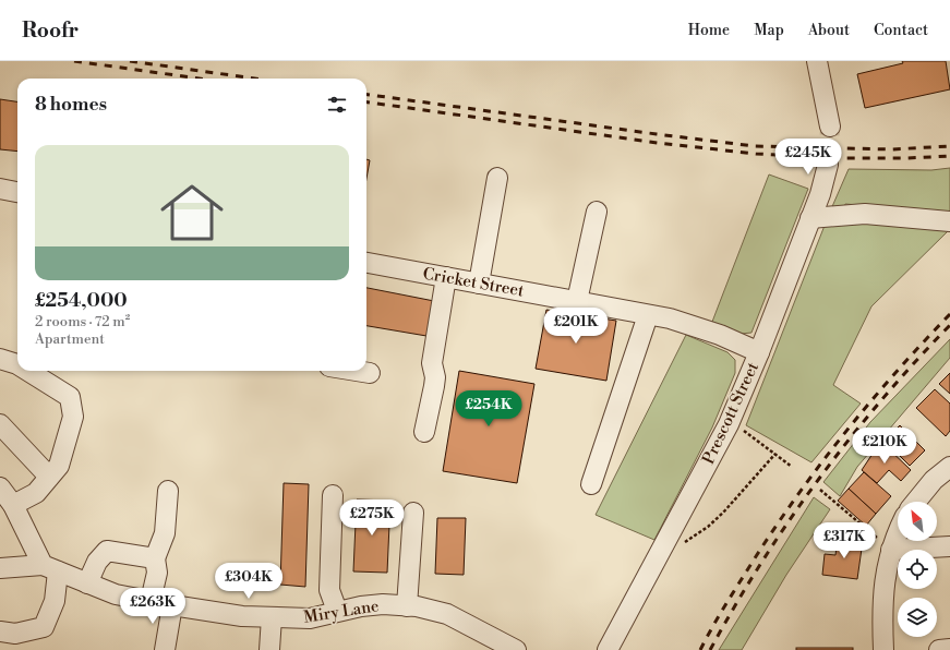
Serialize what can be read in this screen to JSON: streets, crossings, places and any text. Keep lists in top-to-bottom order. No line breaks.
{"streets":{"street":["Cricket Street","Prescott Street","Miry Lane"]},"crossings":[["Cricket Street","Prescott Street"]],"north":"top left","page":{"header":"Roofr","nav":["Home","Map","About","Contact"],"heading":"8 homes","list":[{"name":"£254,000","note":"2 rooms · 72 m² · Apartment"}],"price":["£245K","£201K","£254K","£210K","£275K","£317K","£304K","£263K"]}}
